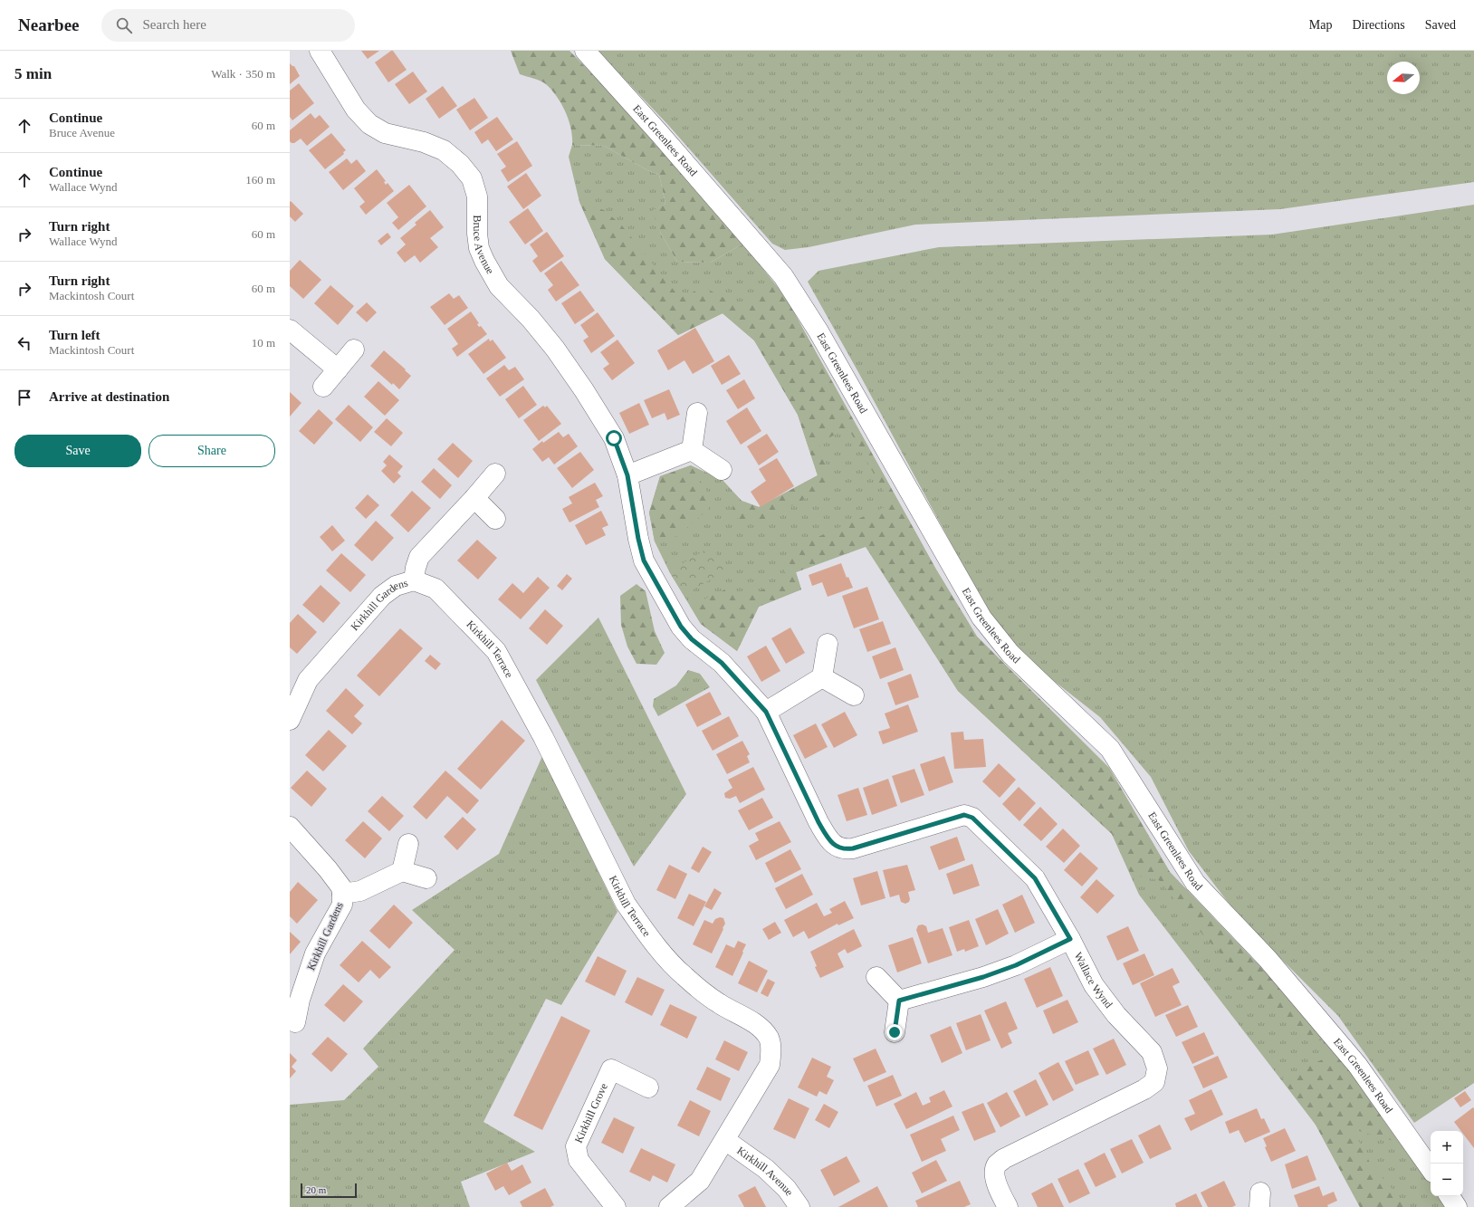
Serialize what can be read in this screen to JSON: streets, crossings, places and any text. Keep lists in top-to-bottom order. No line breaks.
{"streets":{"street":["East Greenlees Road","Bruce Avenue","Kirkhill Gardens","Kirkhill Terrace","Wallace Wynd","Kirkhill Grove","Kirkhill Avenue"]},"crossings":[["Bruce Avenue","Wallace Wynd"],["Kirkhill Gardens","Kirkhill Terrace"],["Kirkhill Terrace","Kirkhill Avenue"]],"scale_bar":"20 m","north":"left","page":{"header":"Nearbee","search":"Search here","nav":["Map","Directions","Saved"],"heading":["5 min","Walk · 350 m"],"list":[["Continue","Bruce Avenue","60 m"],["Continue","Wallace Wynd","160 m"],["Turn right","Wallace Wynd","60 m"],["Turn right","Mackintosh Court","60 m"],["Turn left","Mackintosh Court","10 m"],"Arrive at destination"],"buttons":["Save","Share"],"map_buttons":["+","−"],"scale":"20 m"}}
